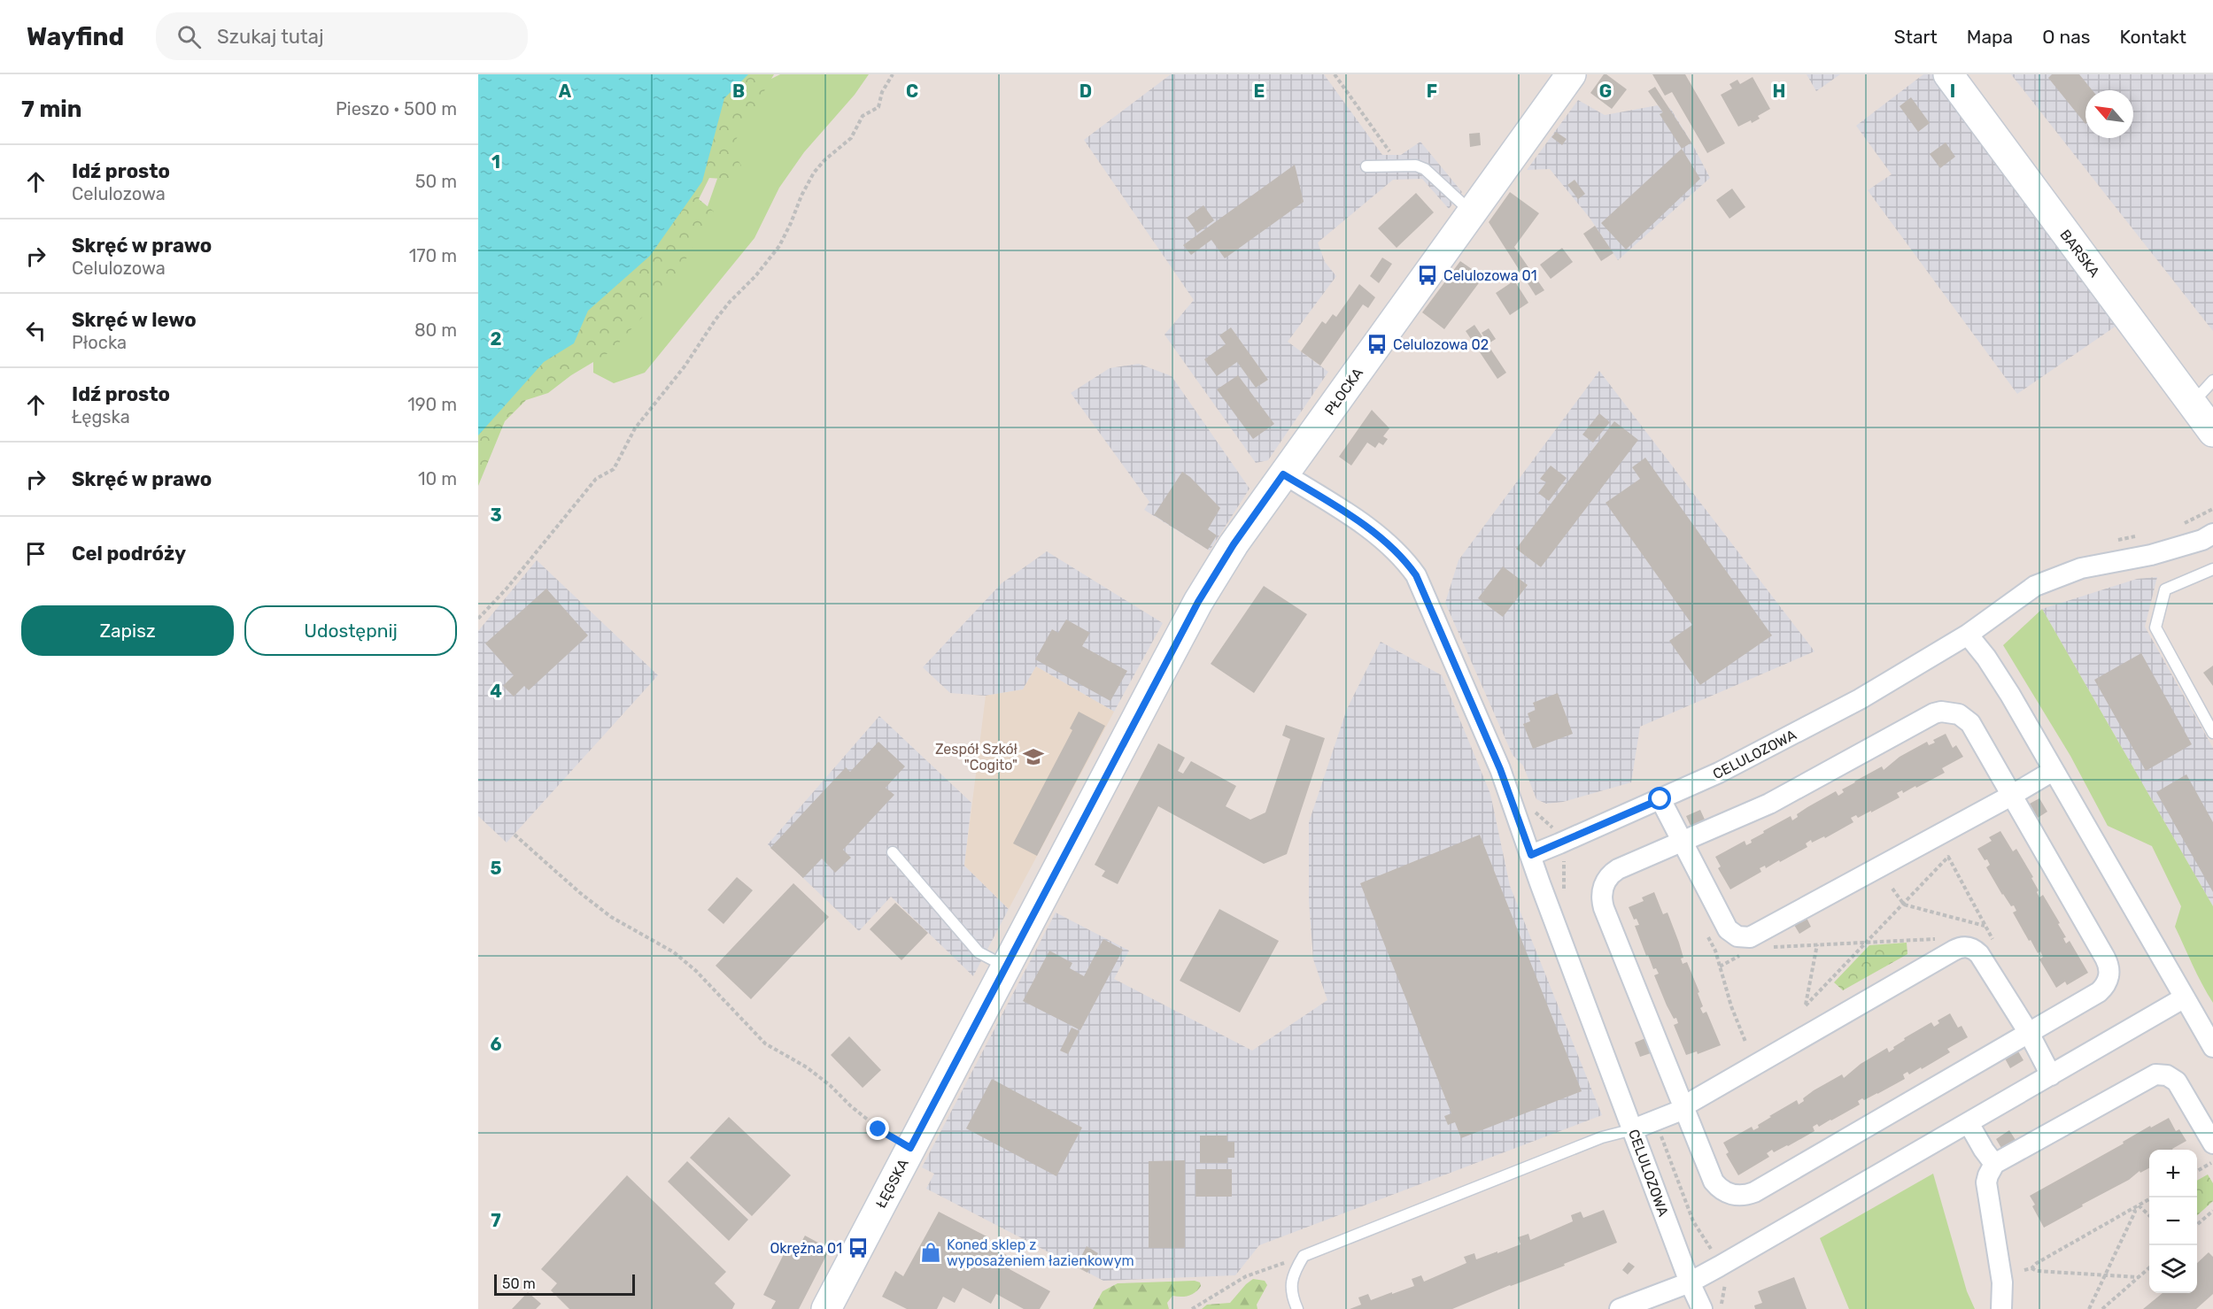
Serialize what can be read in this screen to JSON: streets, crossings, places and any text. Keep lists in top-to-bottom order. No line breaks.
{"streets":{"street":["BARSKA","PŁOCKA","CELULOZOWA","ŁĘGSKA"]},"crossings":[["PŁOCKA","CELULOZOWA"],["PŁOCKA","ŁĘGSKA"]],"places":{"bus stop":["Celulozowa 01","Celulozowa 02","Okrężna 01"],"school or university":["Zespół Szkół \"Cogito\""],"shop":["Koned sklep z wyposażeniem łazienkowym"]},"scale_bar":"50 m","north":"top left","page":{"header":"Wayfind","search":"Szukaj tutaj","nav":["Start","Mapa","O nas","Kontakt"],"heading":["7 min","Pieszo · 500 m"],"list":[["Idź prosto","Celulozowa","50 m"],["Skręć w prawo","Celulozowa","170 m"],["Skręć w lewo","Płocka","80 m"],["Idź prosto","Łęgska","190 m"],["Skręć w prawo","10 m"],"Cel podróży"],"buttons":["Zapisz","Udostępnij"],"map_buttons":["+","−"],"scale":"50 m"},"grid":{"columns":["A","B","C","D","E","F","G","H","I"],"rows":["1","2","3","4","5","6","7"]}}
